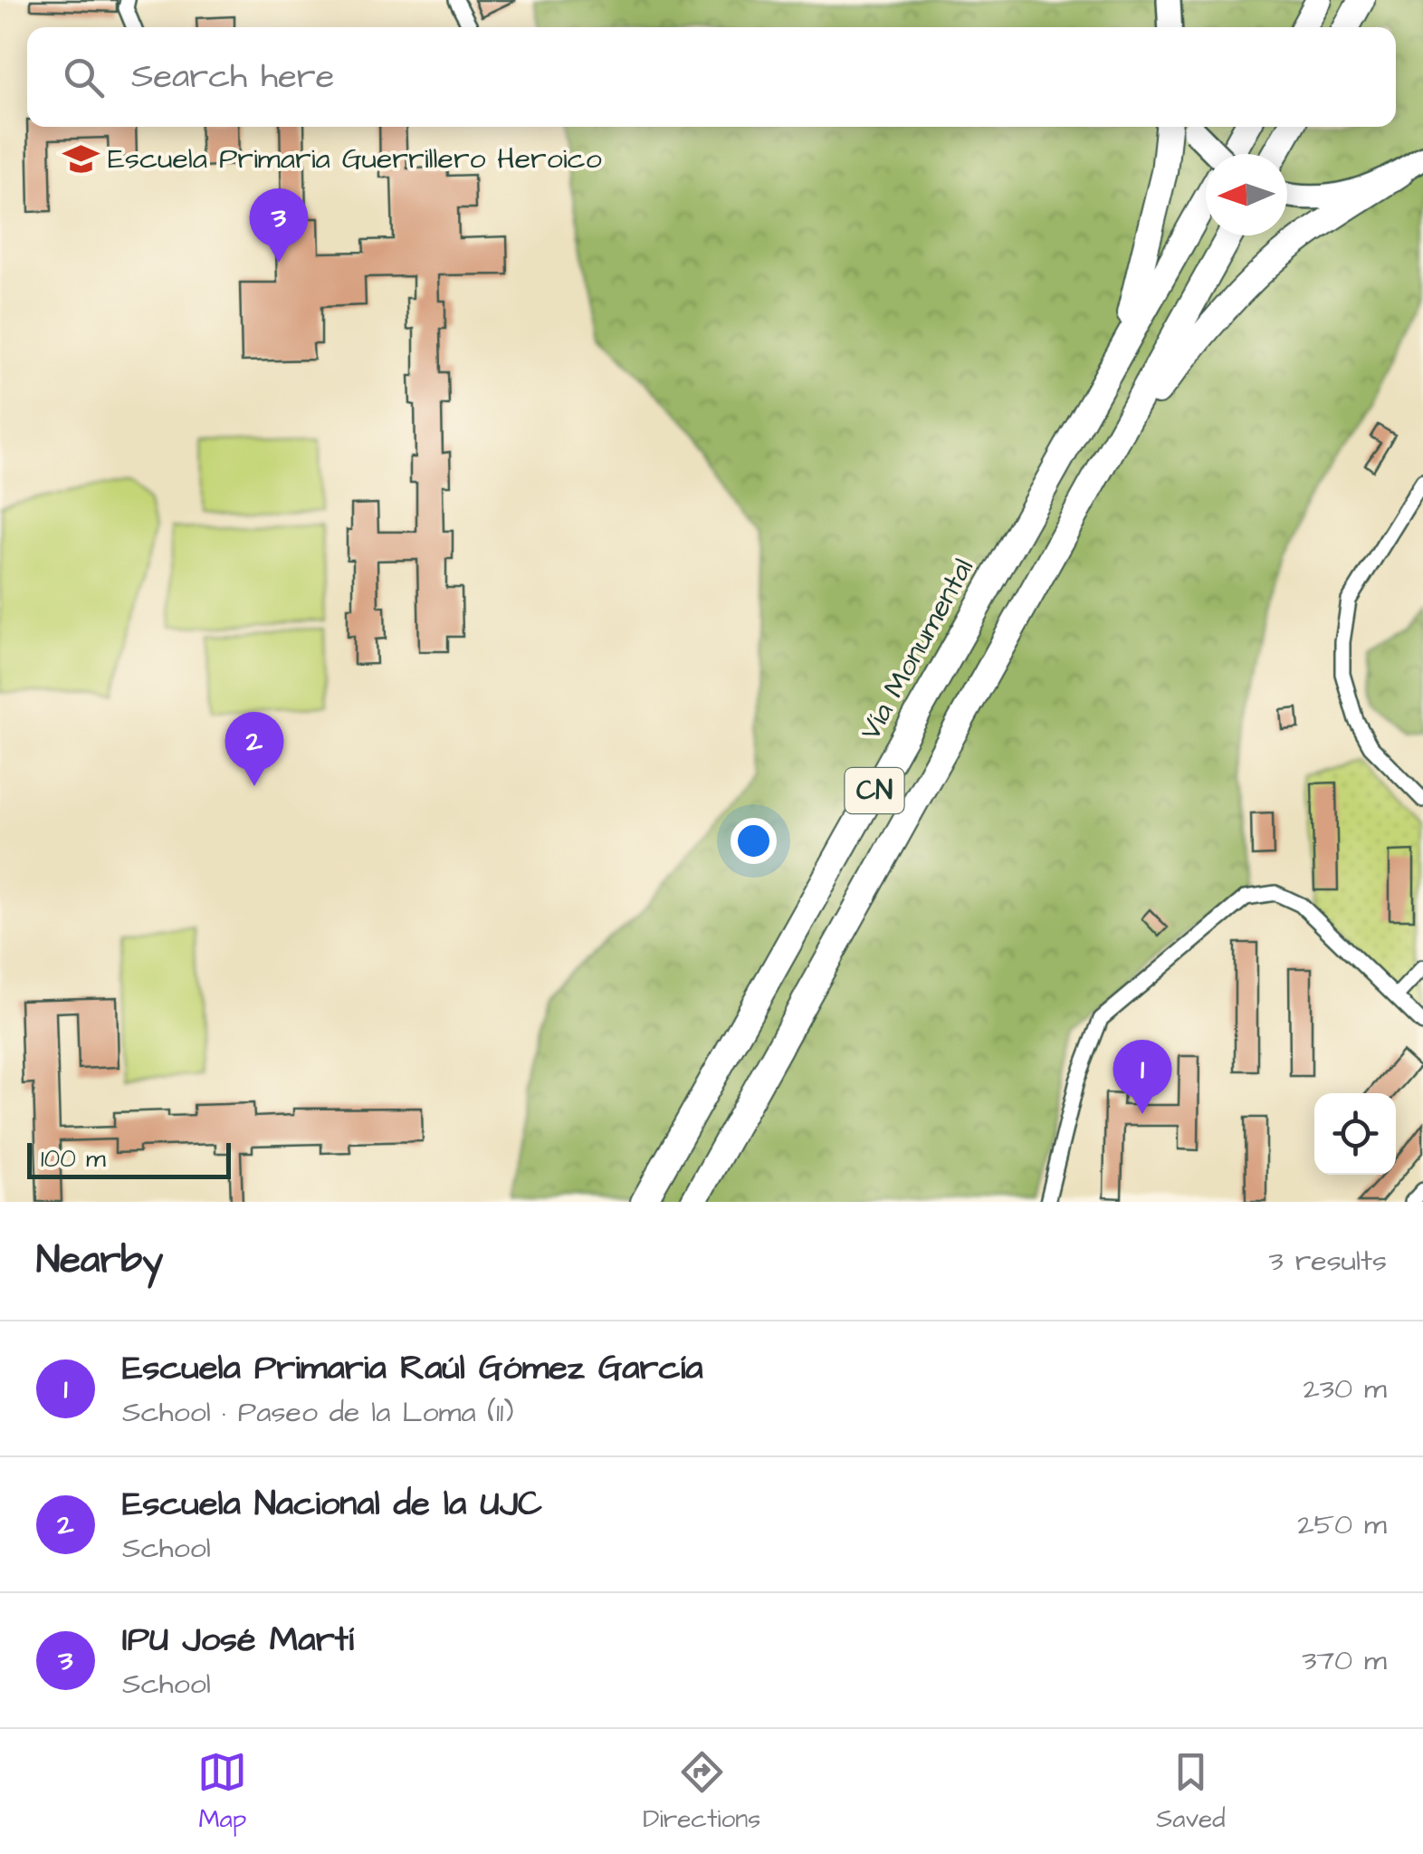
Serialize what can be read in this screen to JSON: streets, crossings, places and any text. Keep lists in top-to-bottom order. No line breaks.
{"streets":{"highway":["Vía Monumental","CN"]},"places":{"school or university":["Escuela Primaria Guerrillero Heroico"]},"scale_bar":"100 m","north":"left","page":{"search":"Search here","pins":["3","2","1"],"scale":"100 m","heading":["Nearby","3 results"],"list":[{"mark":"1","name":"Escuela Primaria Raúl Gómez García","note":"School · Paseo de la Loma (11)","value":"230 m"},{"mark":"2","name":"Escuela Nacional de la UJC","note":"School","value":"250 m"},{"mark":"3","name":"IPU José Martí","note":"School","value":"370 m"}],"nav":["Map","Directions","Saved"]}}
